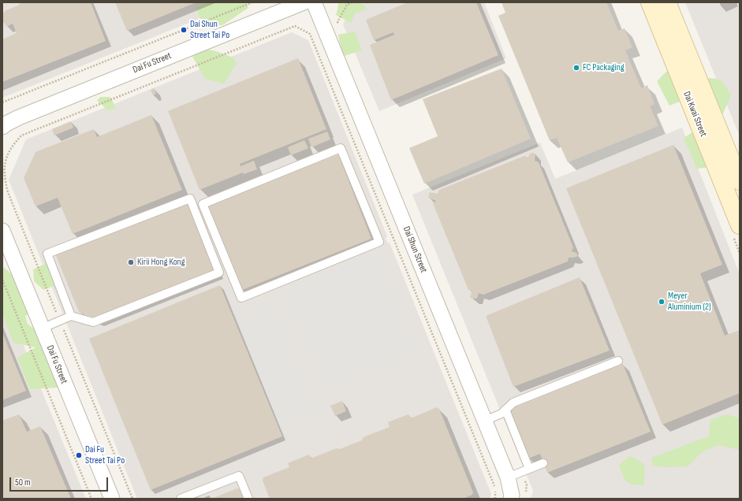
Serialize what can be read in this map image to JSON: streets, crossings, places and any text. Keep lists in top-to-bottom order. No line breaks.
{"streets":{"street":["Dai Fu Street","Dai Kwai Street","Dai Shun Street"]},"places":["Dai Shun Street Tai Po","FC Packaging","Kirii Hong Kong","Meyer Aluminium (2)","Dai Fu Street Tai Po"],"scale_bar":"50 m"}
